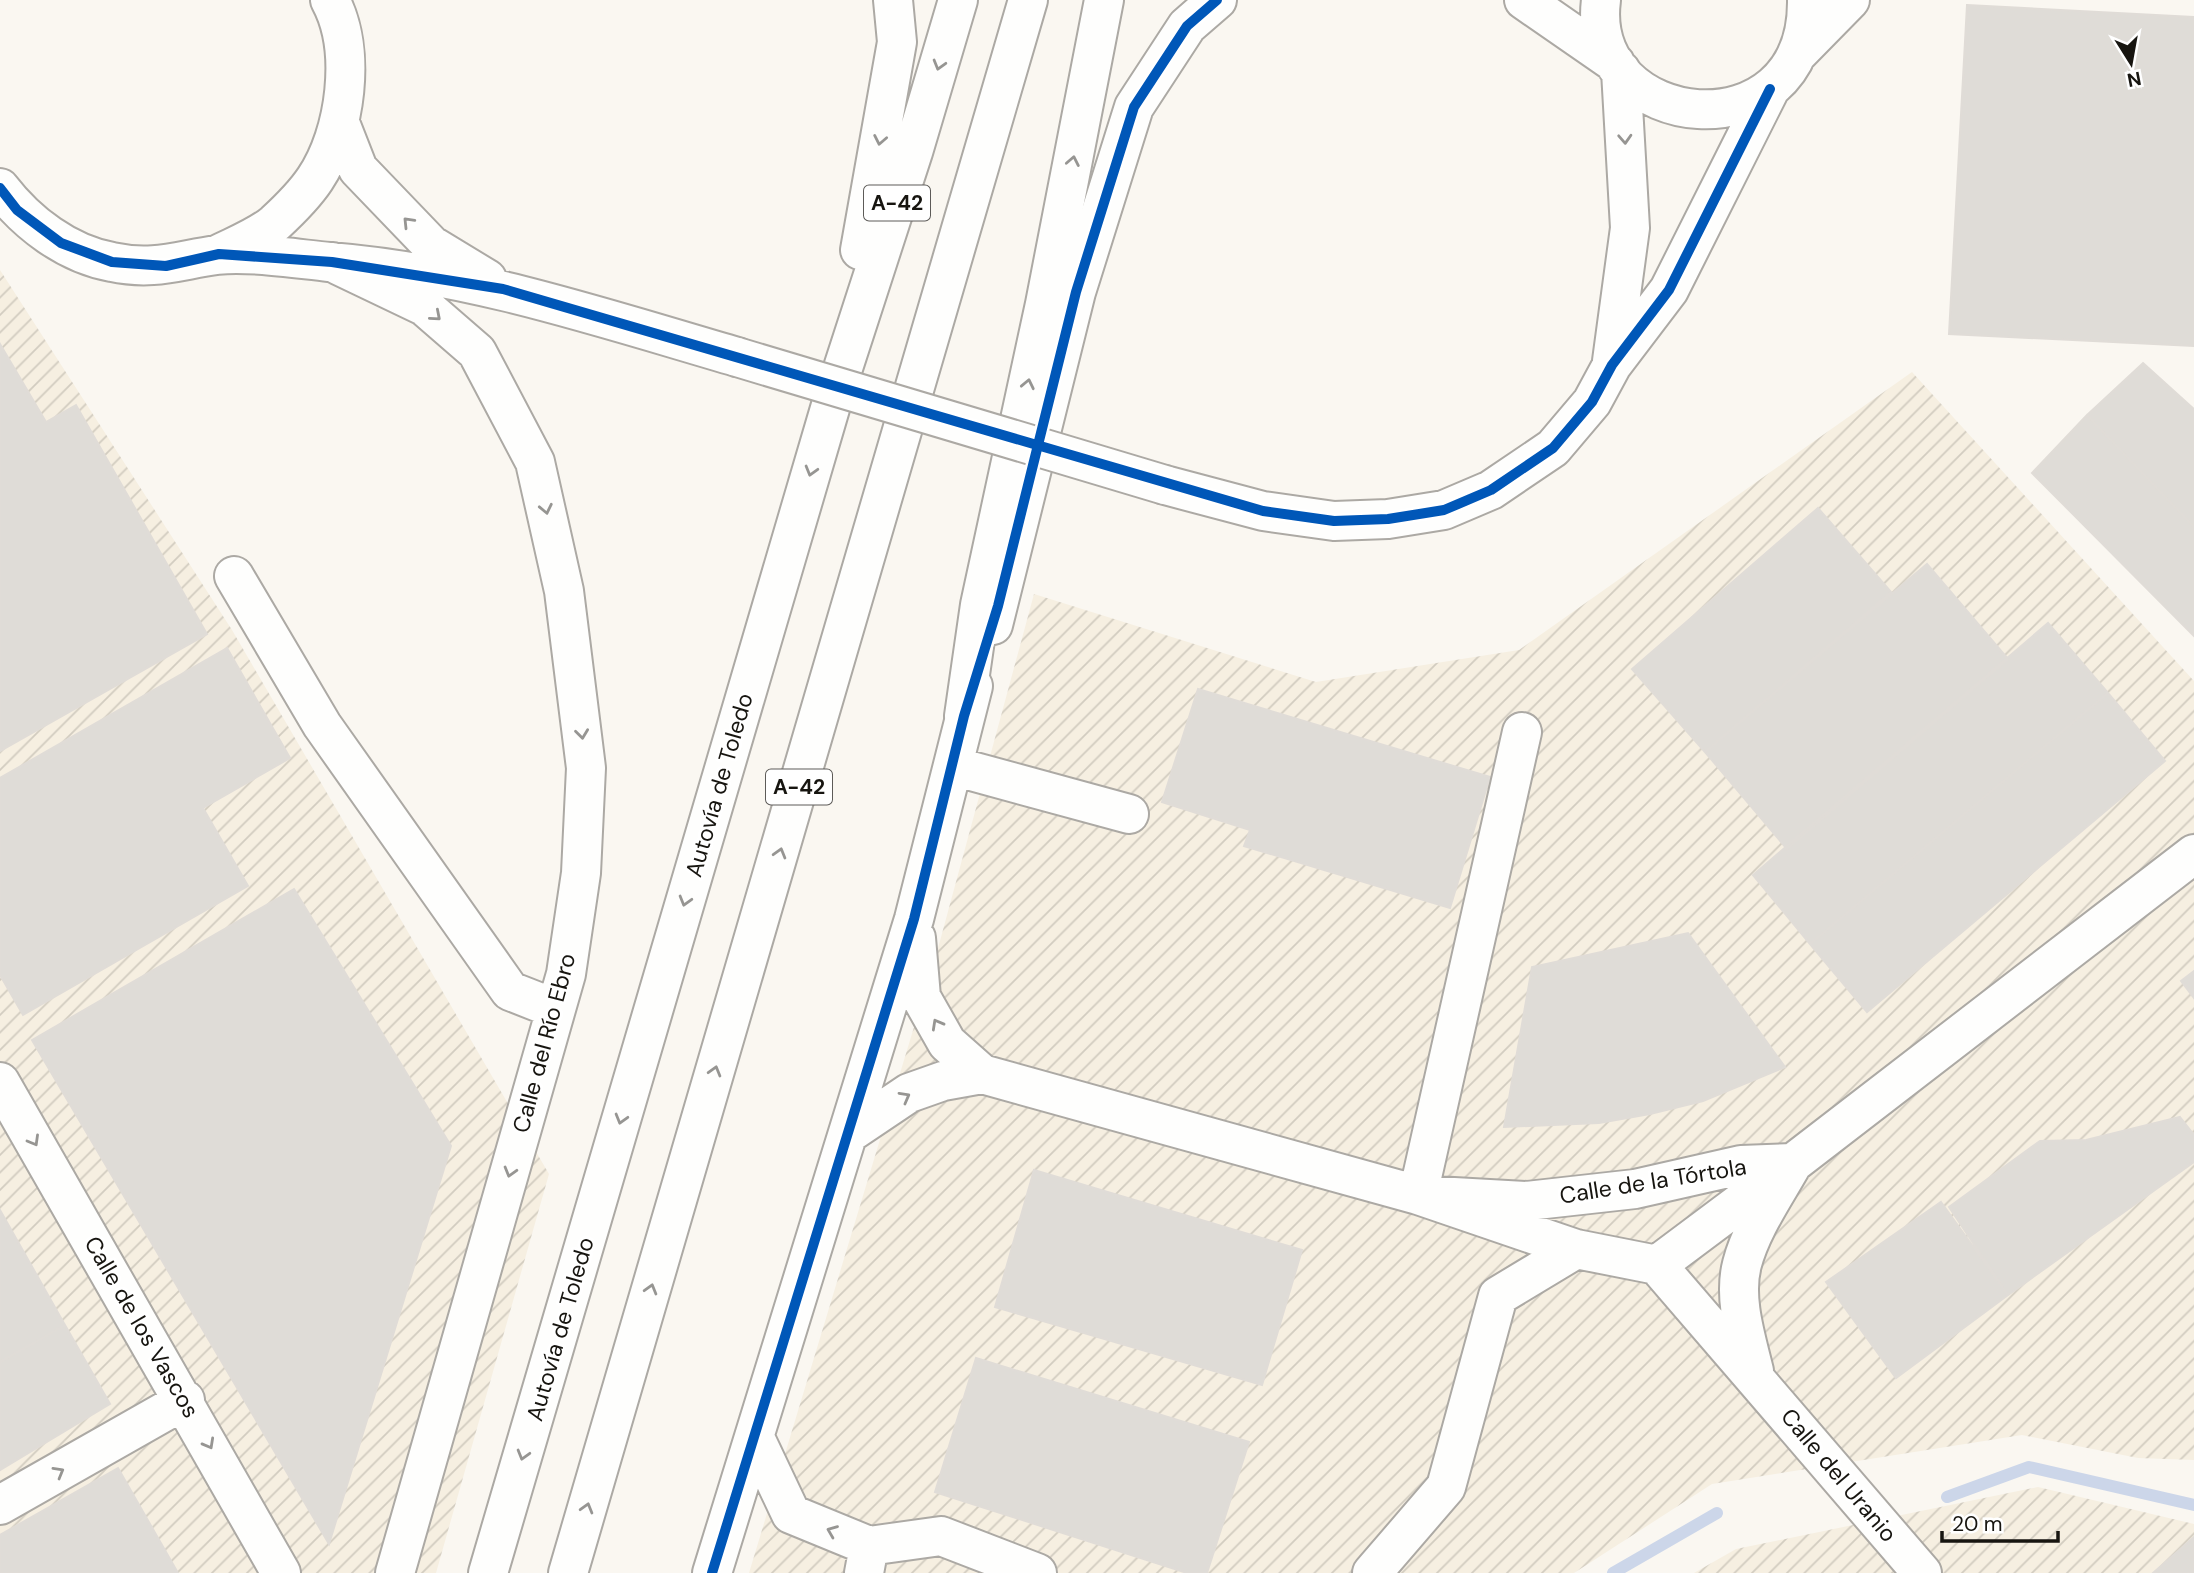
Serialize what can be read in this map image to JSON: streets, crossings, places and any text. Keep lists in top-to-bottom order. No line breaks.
{"streets":{"main road":["A-42","Autovía de Toledo","Calle del Río Ebro","Calle de la Tórtola","Calle de los Vascos","Calle del Uranio"]},"one_way":["Calle de los Vascos"],"scale_bar":"20 m","north":"bottom"}
